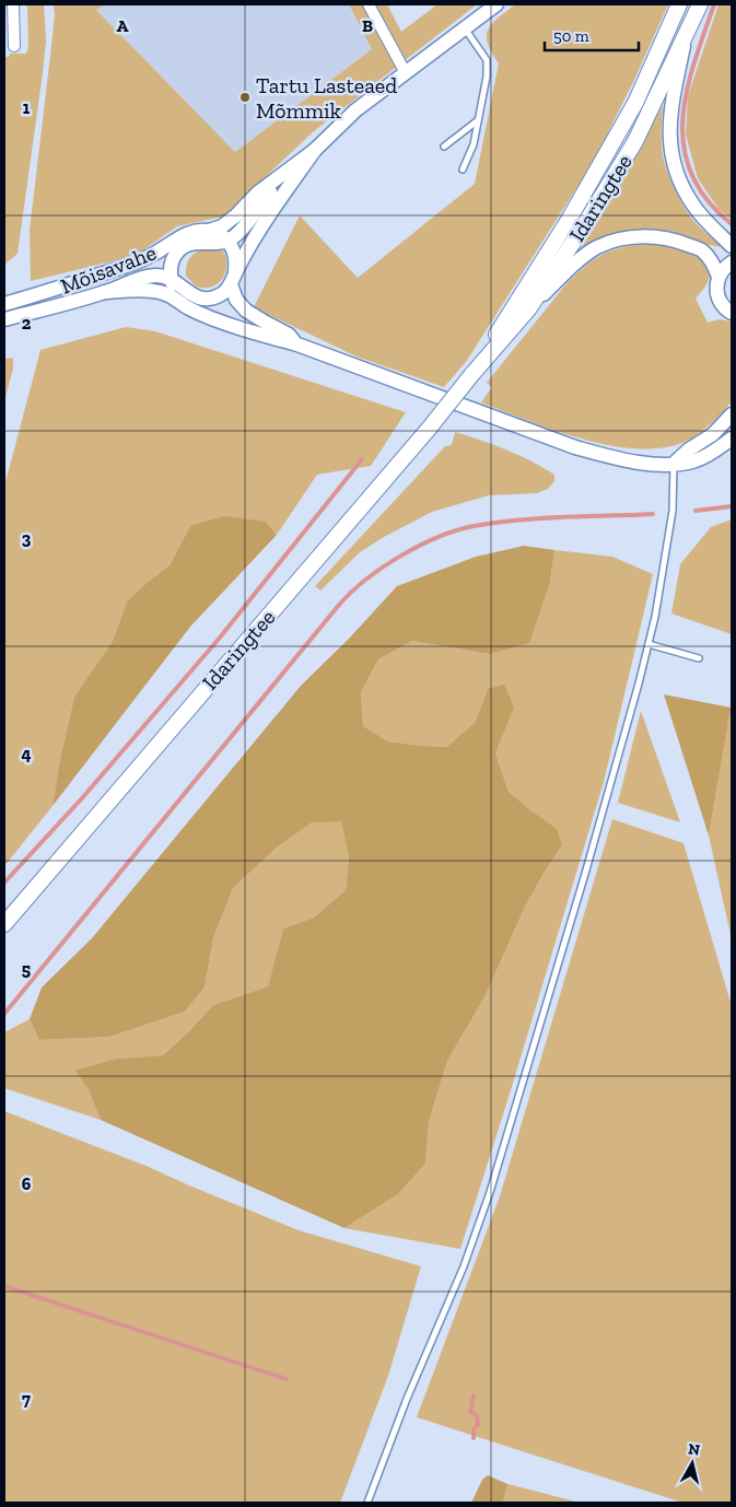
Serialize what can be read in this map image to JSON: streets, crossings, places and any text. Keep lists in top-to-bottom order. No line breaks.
{"streets":{"main road":["Idaringtee"],"street":["Mõisavahe"]},"places":["Tartu Lasteaed Mõmmik"],"scale_bar":"50 m","north":"top","grid":{"columns":["A","B"],"rows":["1","2","3","4","5","6","7"]}}
